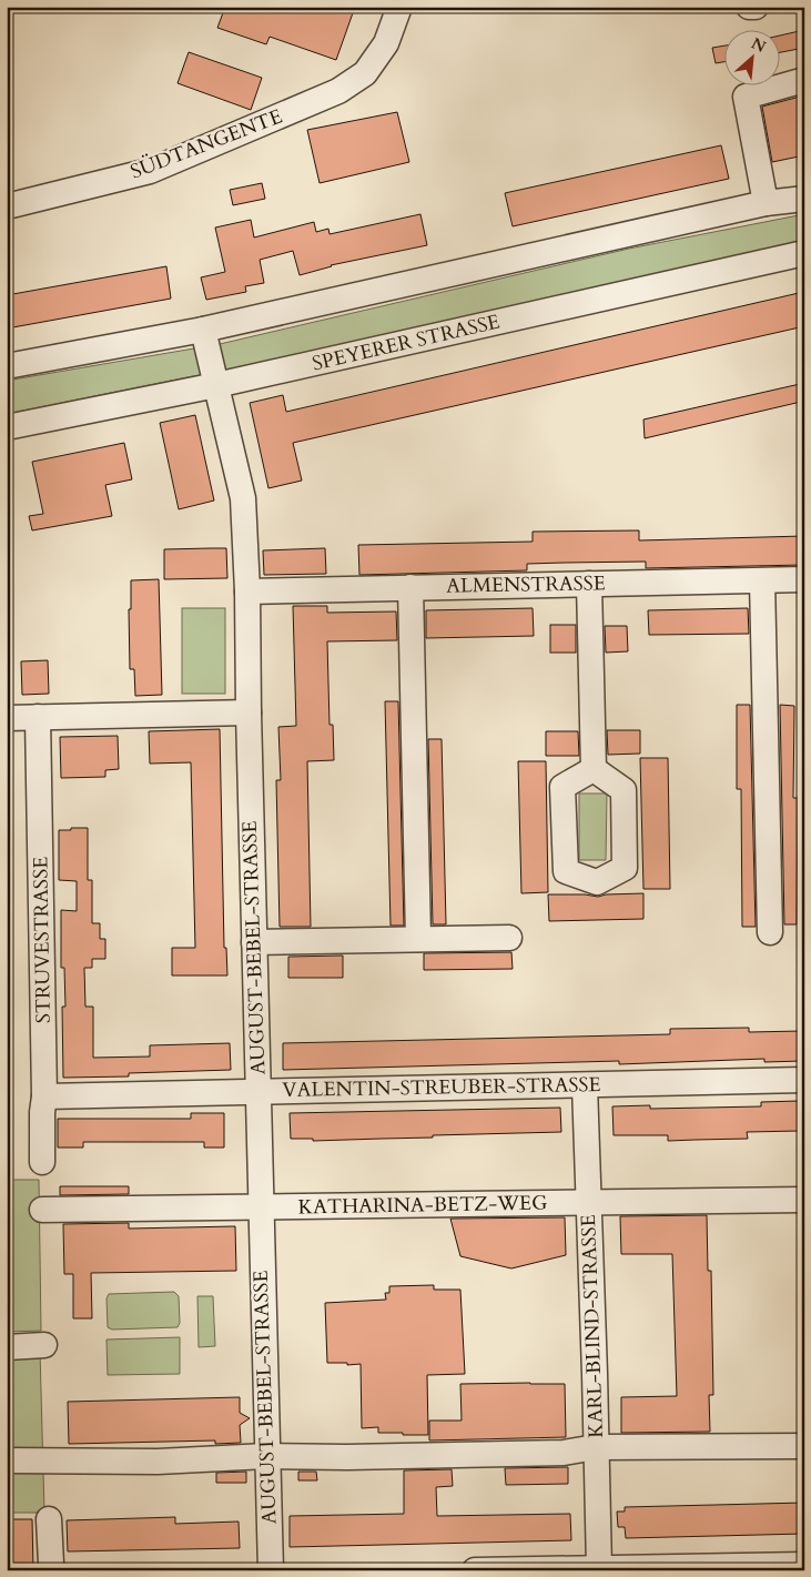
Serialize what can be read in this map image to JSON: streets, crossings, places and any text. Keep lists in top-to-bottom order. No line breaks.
{"streets":{"street":["SÜDTANGENTE","SPEYERER STRASSE","ALMENSTRASSE","STRUVESTRASSE","AUGUST-BEBEL-STRASSE","VALENTIN-STREUBER-STRASSE","KATHARINA-BETZ-WEG","KARL-BLIND-STRASSE"]},"crossings":[["SPEYERER STRASSE","AUGUST-BEBEL-STRASSE"],["ALMENSTRASSE","AUGUST-BEBEL-STRASSE"],["STRUVESTRASSE","VALENTIN-STREUBER-STRASSE"],["AUGUST-BEBEL-STRASSE","VALENTIN-STREUBER-STRASSE"],["AUGUST-BEBEL-STRASSE","KATHARINA-BETZ-WEG"],["VALENTIN-STREUBER-STRASSE","KARL-BLIND-STRASSE"],["KATHARINA-BETZ-WEG","KARL-BLIND-STRASSE"]],"north":"top right"}
